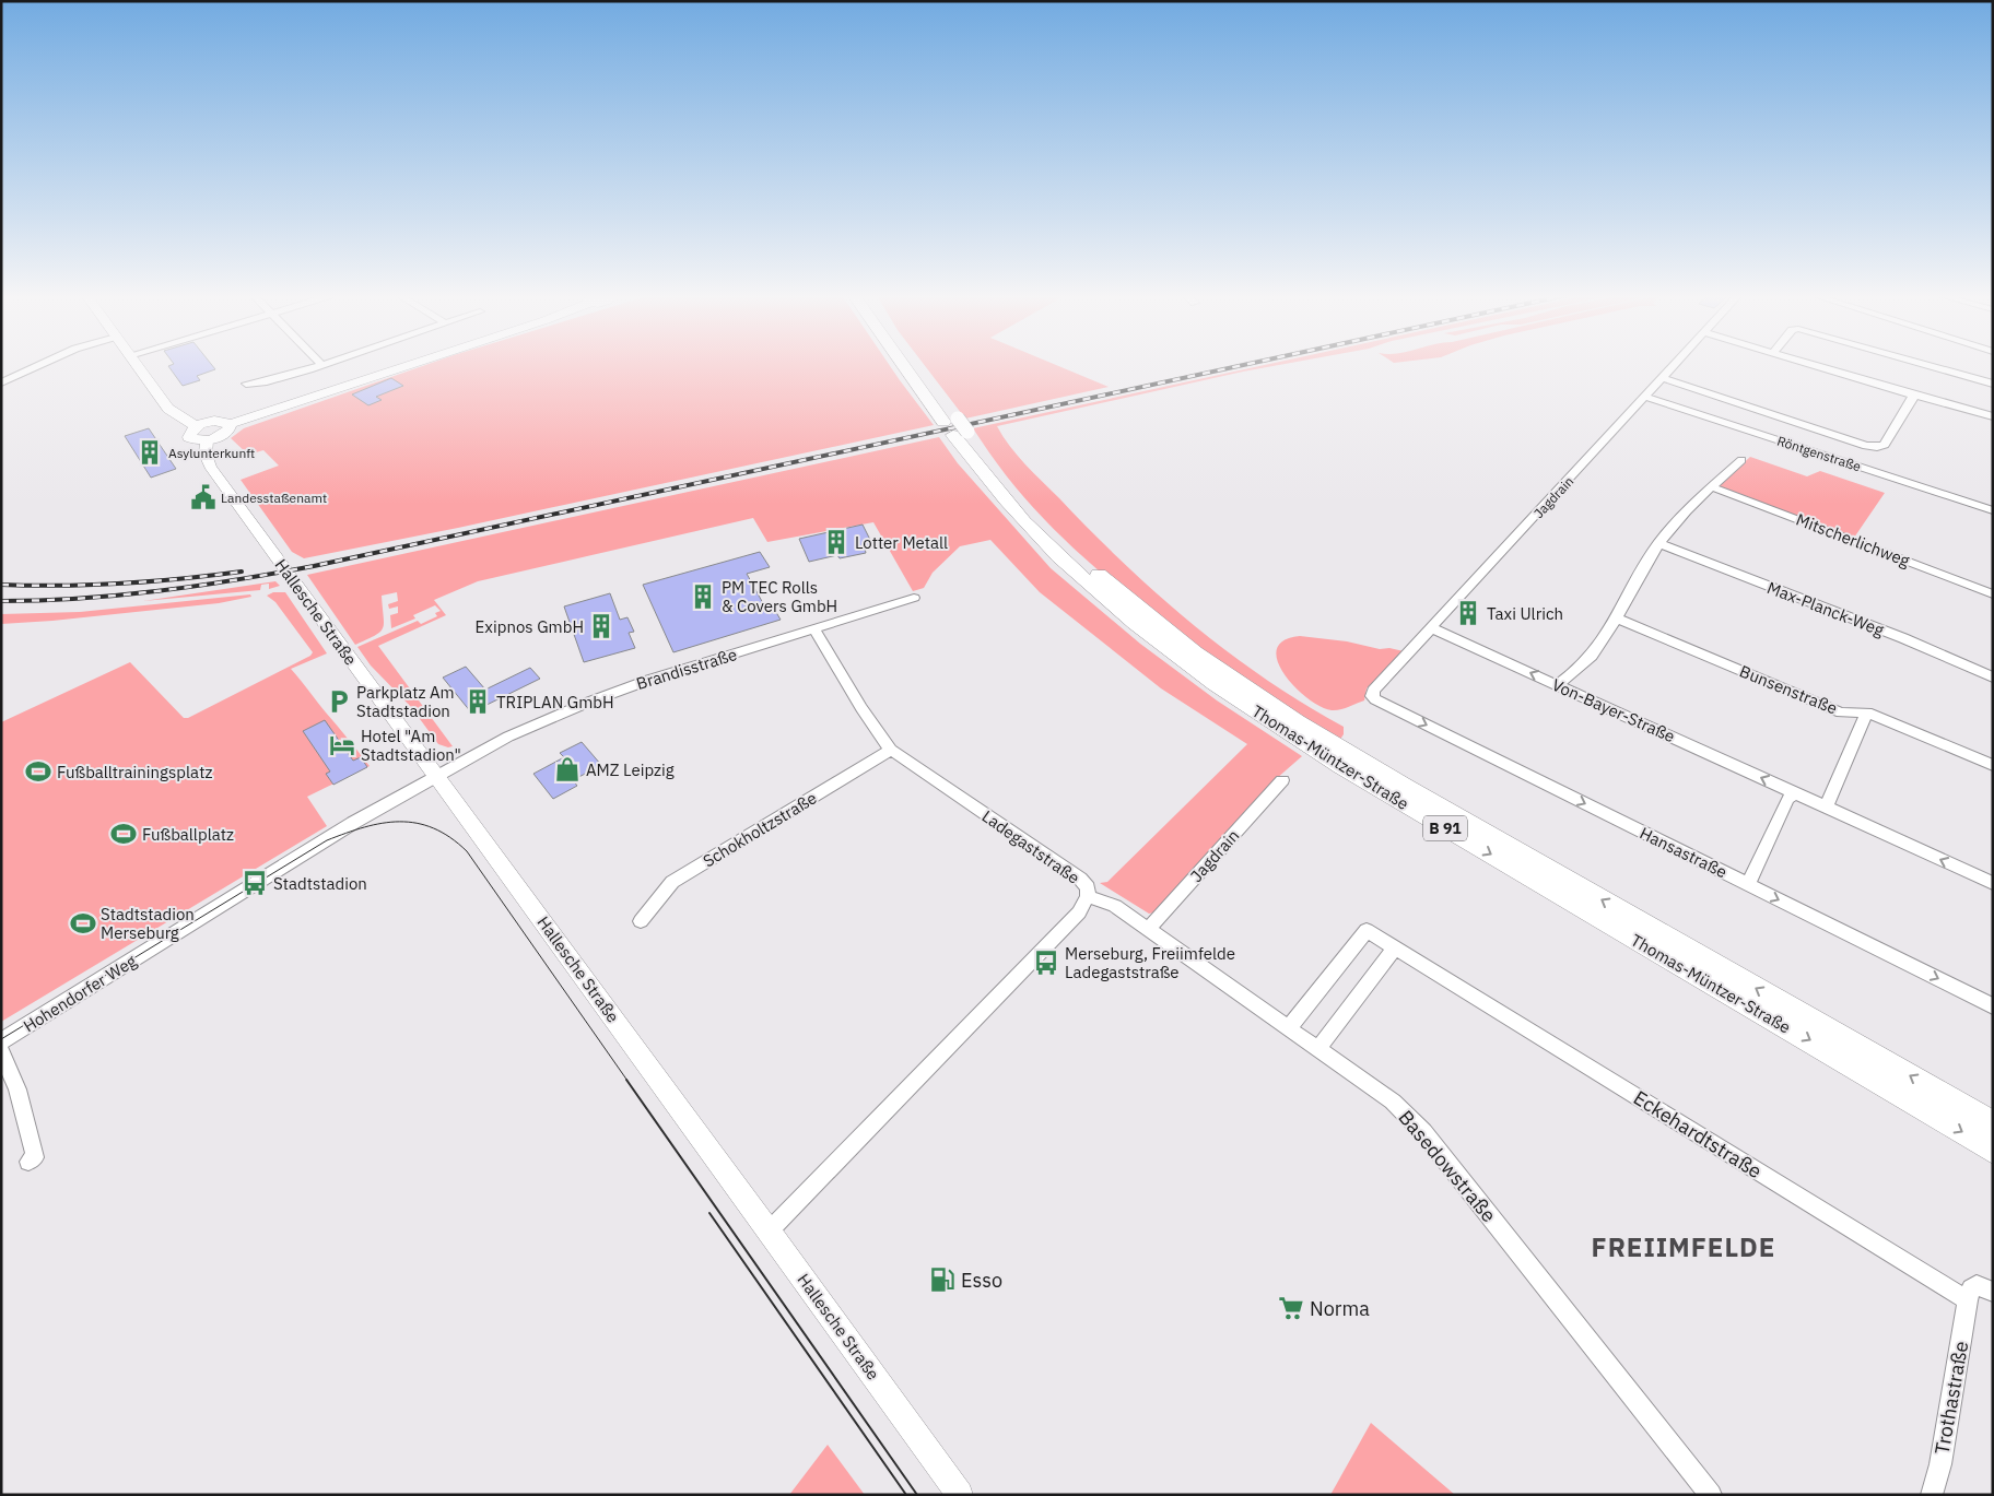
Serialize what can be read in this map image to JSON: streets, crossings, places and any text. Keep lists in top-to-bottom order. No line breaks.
{"streets":{"main road":["Thomas-Müntzer-Straße","B 91"],"street":["Röntgenstraße","Jagdrain","Mitscherlichweg","Max-Planck-Weg","Hallesche Straße","Brandisstraße","Bunsenstraße","Von-Bayer-Straße","Schokholtzstraße","Ladegaststraße","Hansastraße","Hohendorfer Weg","Eckehardtstraße","Basedowstraße","Trothastraße"]},"crossings":[["Röntgenstraße","Jagdrain"],["Jagdrain","Von-Bayer-Straße"],["Jagdrain","Hansastraße"],["Jagdrain","Basedowstraße"],["Hallesche Straße","Brandisstraße"],["Hallesche Straße","Ladegaststraße"],["Hallesche Straße","Hohendorfer Weg"],["Brandisstraße","Ladegaststraße"],["Brandisstraße","Hohendorfer Weg"],["Schokholtzstraße","Ladegaststraße"],["Ladegaststraße","Basedowstraße"],["Eckehardtstraße","Basedowstraße"],["Eckehardtstraße","Trothastraße"]],"one_way":["Von-Bayer-Straße","Hansastraße"],"districts":["FREIIMFELDE"],"places":{"building":["Asylunterkunft","Lotter Metall","PM TEC Rolls & Covers GmbH","Taxi Ulrich","Exipnos GmbH","TRIPLAN GmbH"],"public building":["Landesstaßenamt"],"parking":["Parkplatz Am Stadtstadion"],"hotel":["Hotel \"Am Stadtstadion\""],"shop":["AMZ Leipzig"],"sports":["Fußballtrainingsplatz","Fußballplatz","Stadtstadion Merseburg"],"bus stop":["Stadtstadion","Merseburg, Freiimfelde Ladegaststraße"],"fuel station":["Esso"],"supermarket":["Norma"]}}
